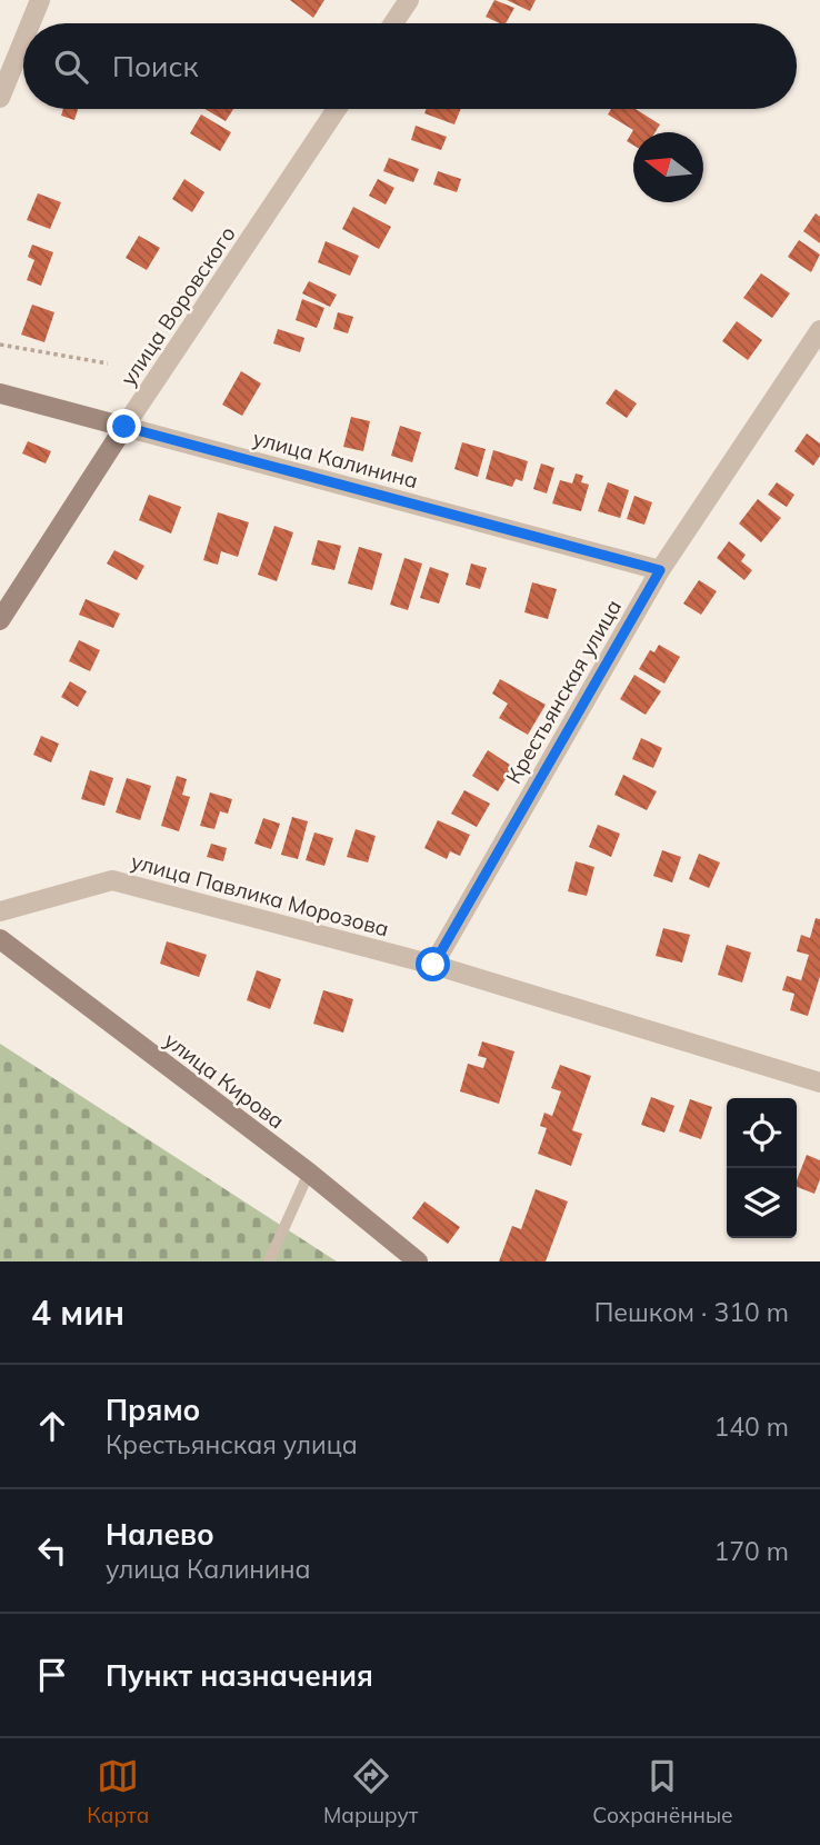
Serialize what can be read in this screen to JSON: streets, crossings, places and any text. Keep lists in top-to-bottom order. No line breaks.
{"streets":{"street":["улица Воровского","улица Калинина","Крестьянская улица","улица Павлика Морозова","улица Кирова"]},"crossings":[["улица Воровского","улица Калинина"],["улица Калинина","Крестьянская улица"],["Крестьянская улица","улица Павлика Морозова"]],"north":"left","page":{"search":"Поиск","heading":["4 мин","Пешком · 310 m"],"list":[["Прямо","Крестьянская улица","140 m"],["Налево","улица Калинина","170 m"],"Пункт назначения"],"nav":["Карта","Маршрут","Сохранённые"]}}
